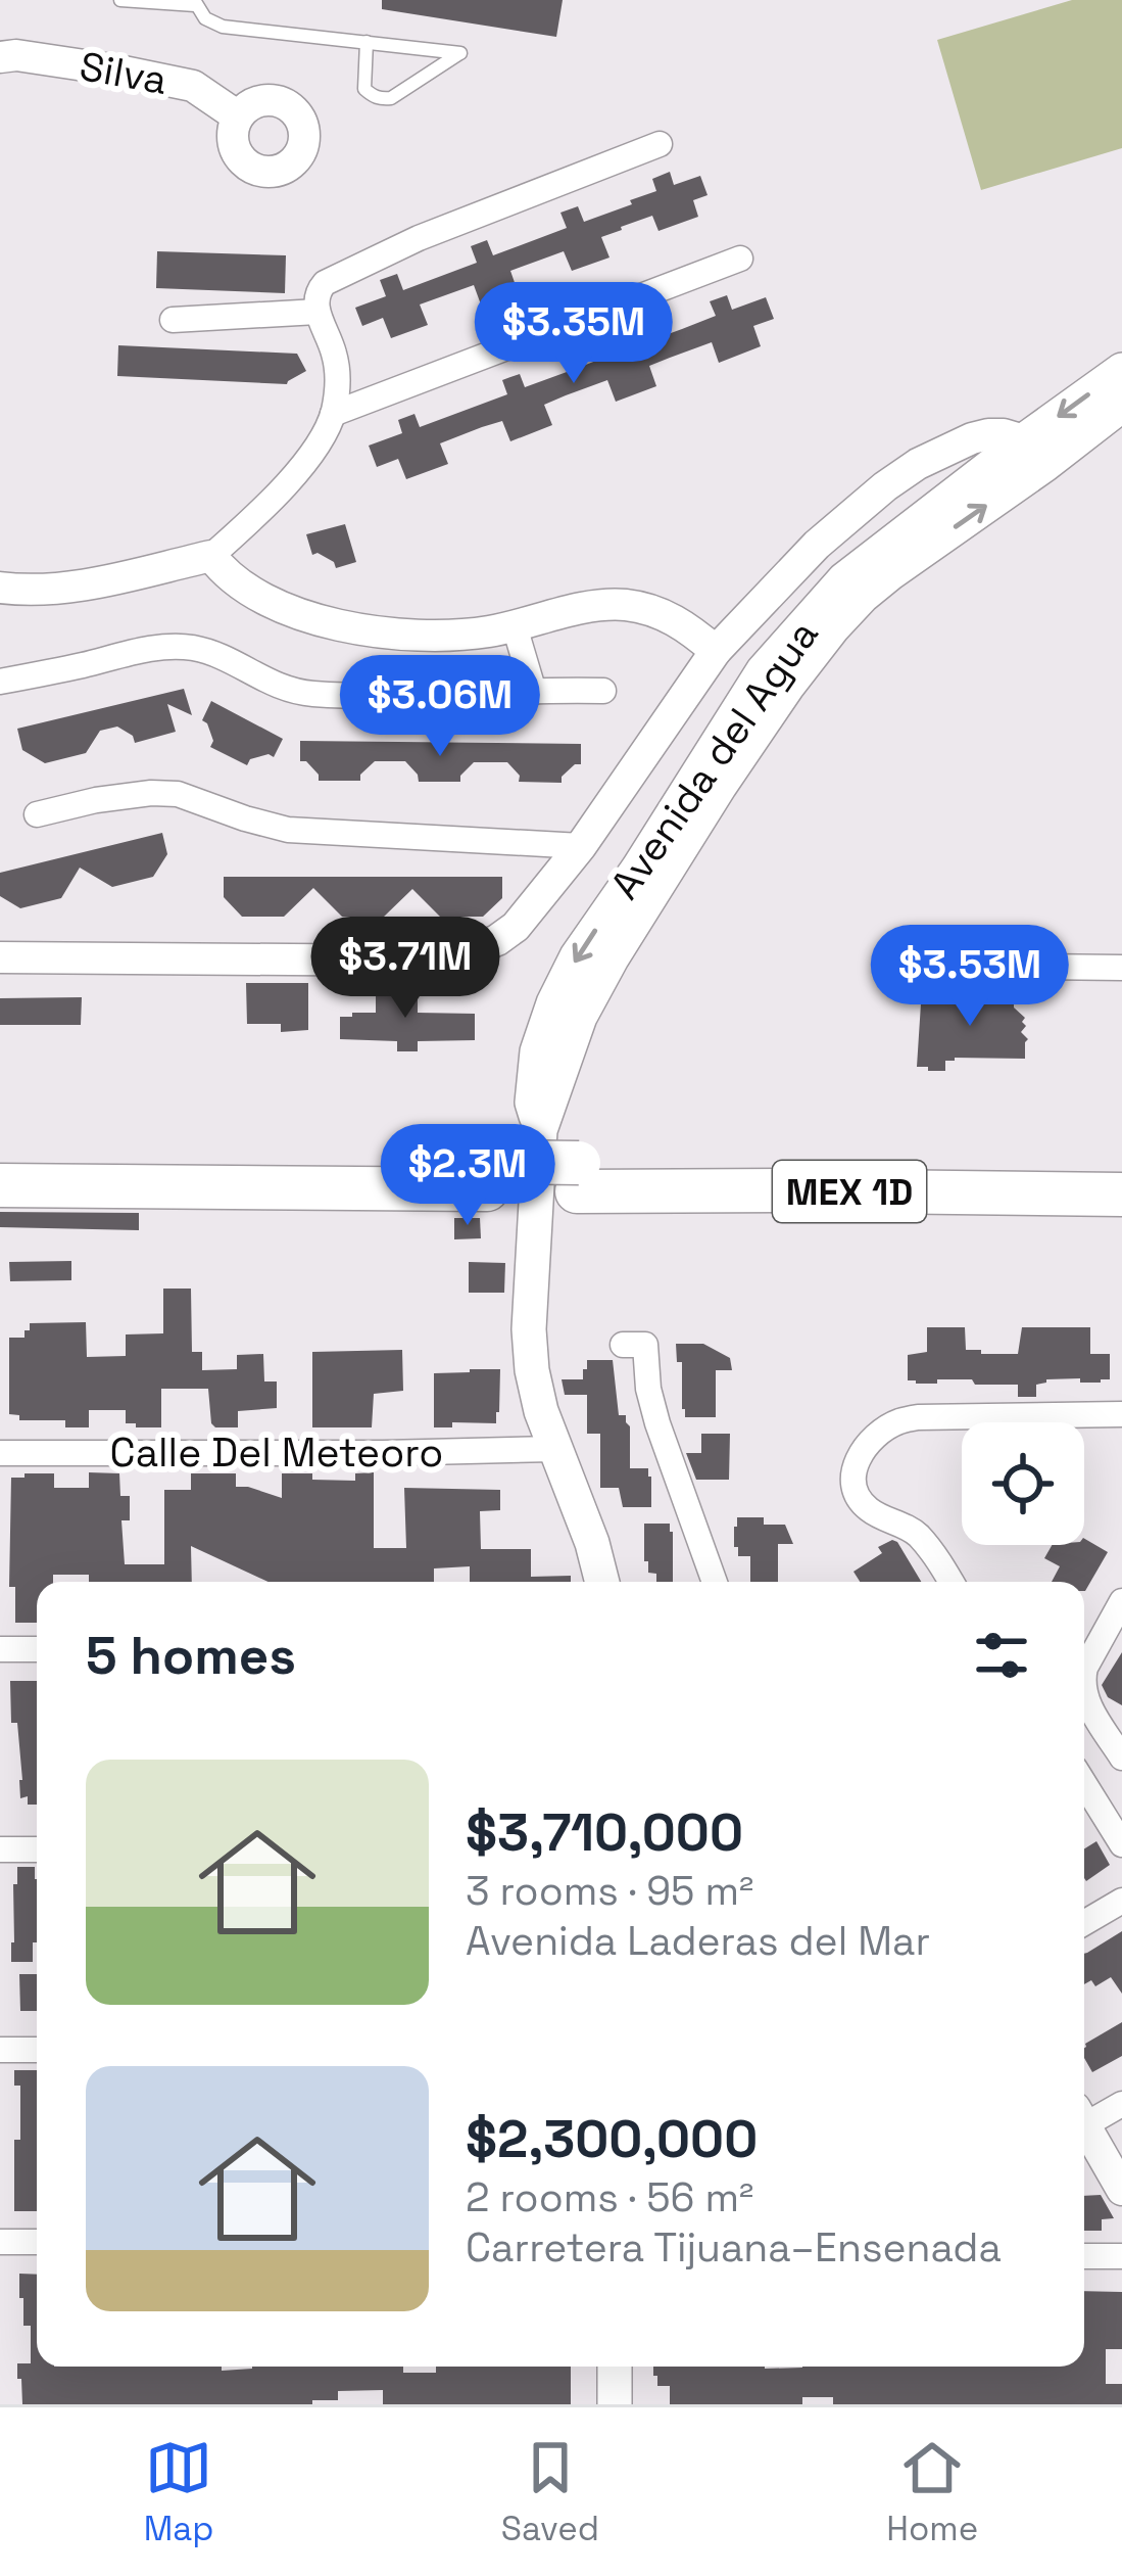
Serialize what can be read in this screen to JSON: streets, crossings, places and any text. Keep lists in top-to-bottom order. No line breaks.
{"streets":{"highway":["MEX 1D"],"main road":["Avenida del Agua"],"street":["Silva","Calle Del Meteoro"]},"crossings":[["Avenida del Agua","Calle Del Meteoro"]],"page":{"price":["$3.35M","$3.06M","$3.71M","$3.53M","$2.3M"],"heading":"5 homes","list":[{"name":"$3,710,000","note":"3 rooms · 95 m² · Avenida Laderas del Mar"},{"name":"$2,300,000","note":"2 rooms · 56 m² · Carretera Tijuana–Ensenada"}],"tabs":["Map","Saved","Home"]}}
